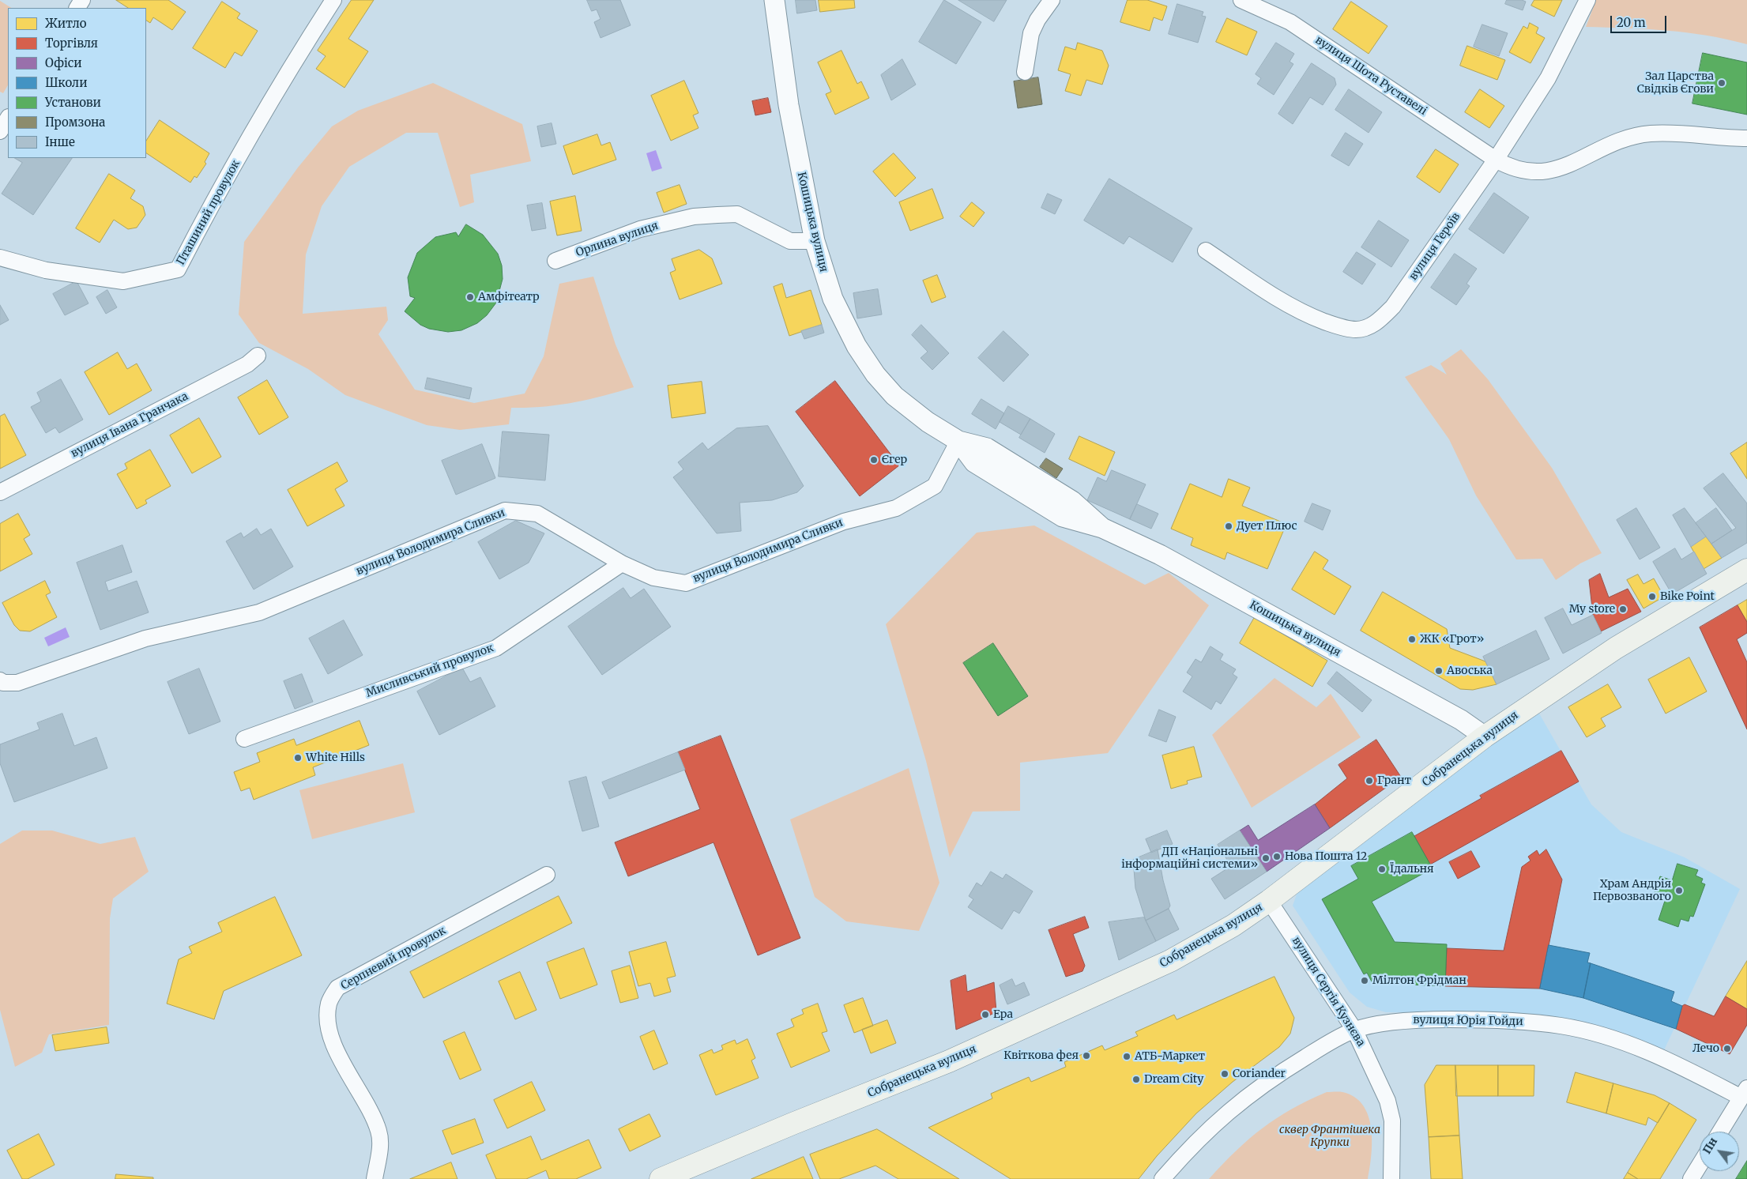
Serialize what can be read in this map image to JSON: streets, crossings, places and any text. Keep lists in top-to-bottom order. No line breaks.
{"streets":{"main road":["Собранецька вулиця"],"street":["вулиця Шота Руставелі","Пташиний провулок","Кошицька вулиця","Орлина вулиця","вулиця Героїв","вулиця Івана Гранчака","вулиця Володимира Сливки","Мисливський провулок","Серпневий провулок","вулиця Сергія Кузнєва","вулиця Юрія Гойди"]},"crossings":[["вулиця Шота Руставелі","вулиця Героїв"],["Кошицька вулиця","Орлина вулиця"],["Кошицька вулиця","вулиця Володимира Сливки"],["Кошицька вулиця","Собранецька вулиця"],["вулиця Володимира Сливки","Мисливський провулок"],["Собранецька вулиця","вулиця Сергія Кузнєва"],["вулиця Сергія Кузнєва","вулиця Юрія Гойди"]],"parks":["сквер Франтішека Крупки"],"places":["Зал Царства Свідків Єгови","Амфітеатр","Єгер","Дует Плюс","Bike Point","My store","ЖК «Грот»","Авоська","White Hills","Грант","Нова Пошта 12","ДП «Національні інформаційні системи»","Їдальня","Храм Андрія Первозваного","Мілтон Фрідман","Ера","Лечо","Квіткова фея","АТБ-Маркет","Coriander","Dream City"],"legend":["Житло","Торгівля","Офіси","Школи","Установи","Промзона","Інше"],"scale_bar":"20 m","north":"top left"}
